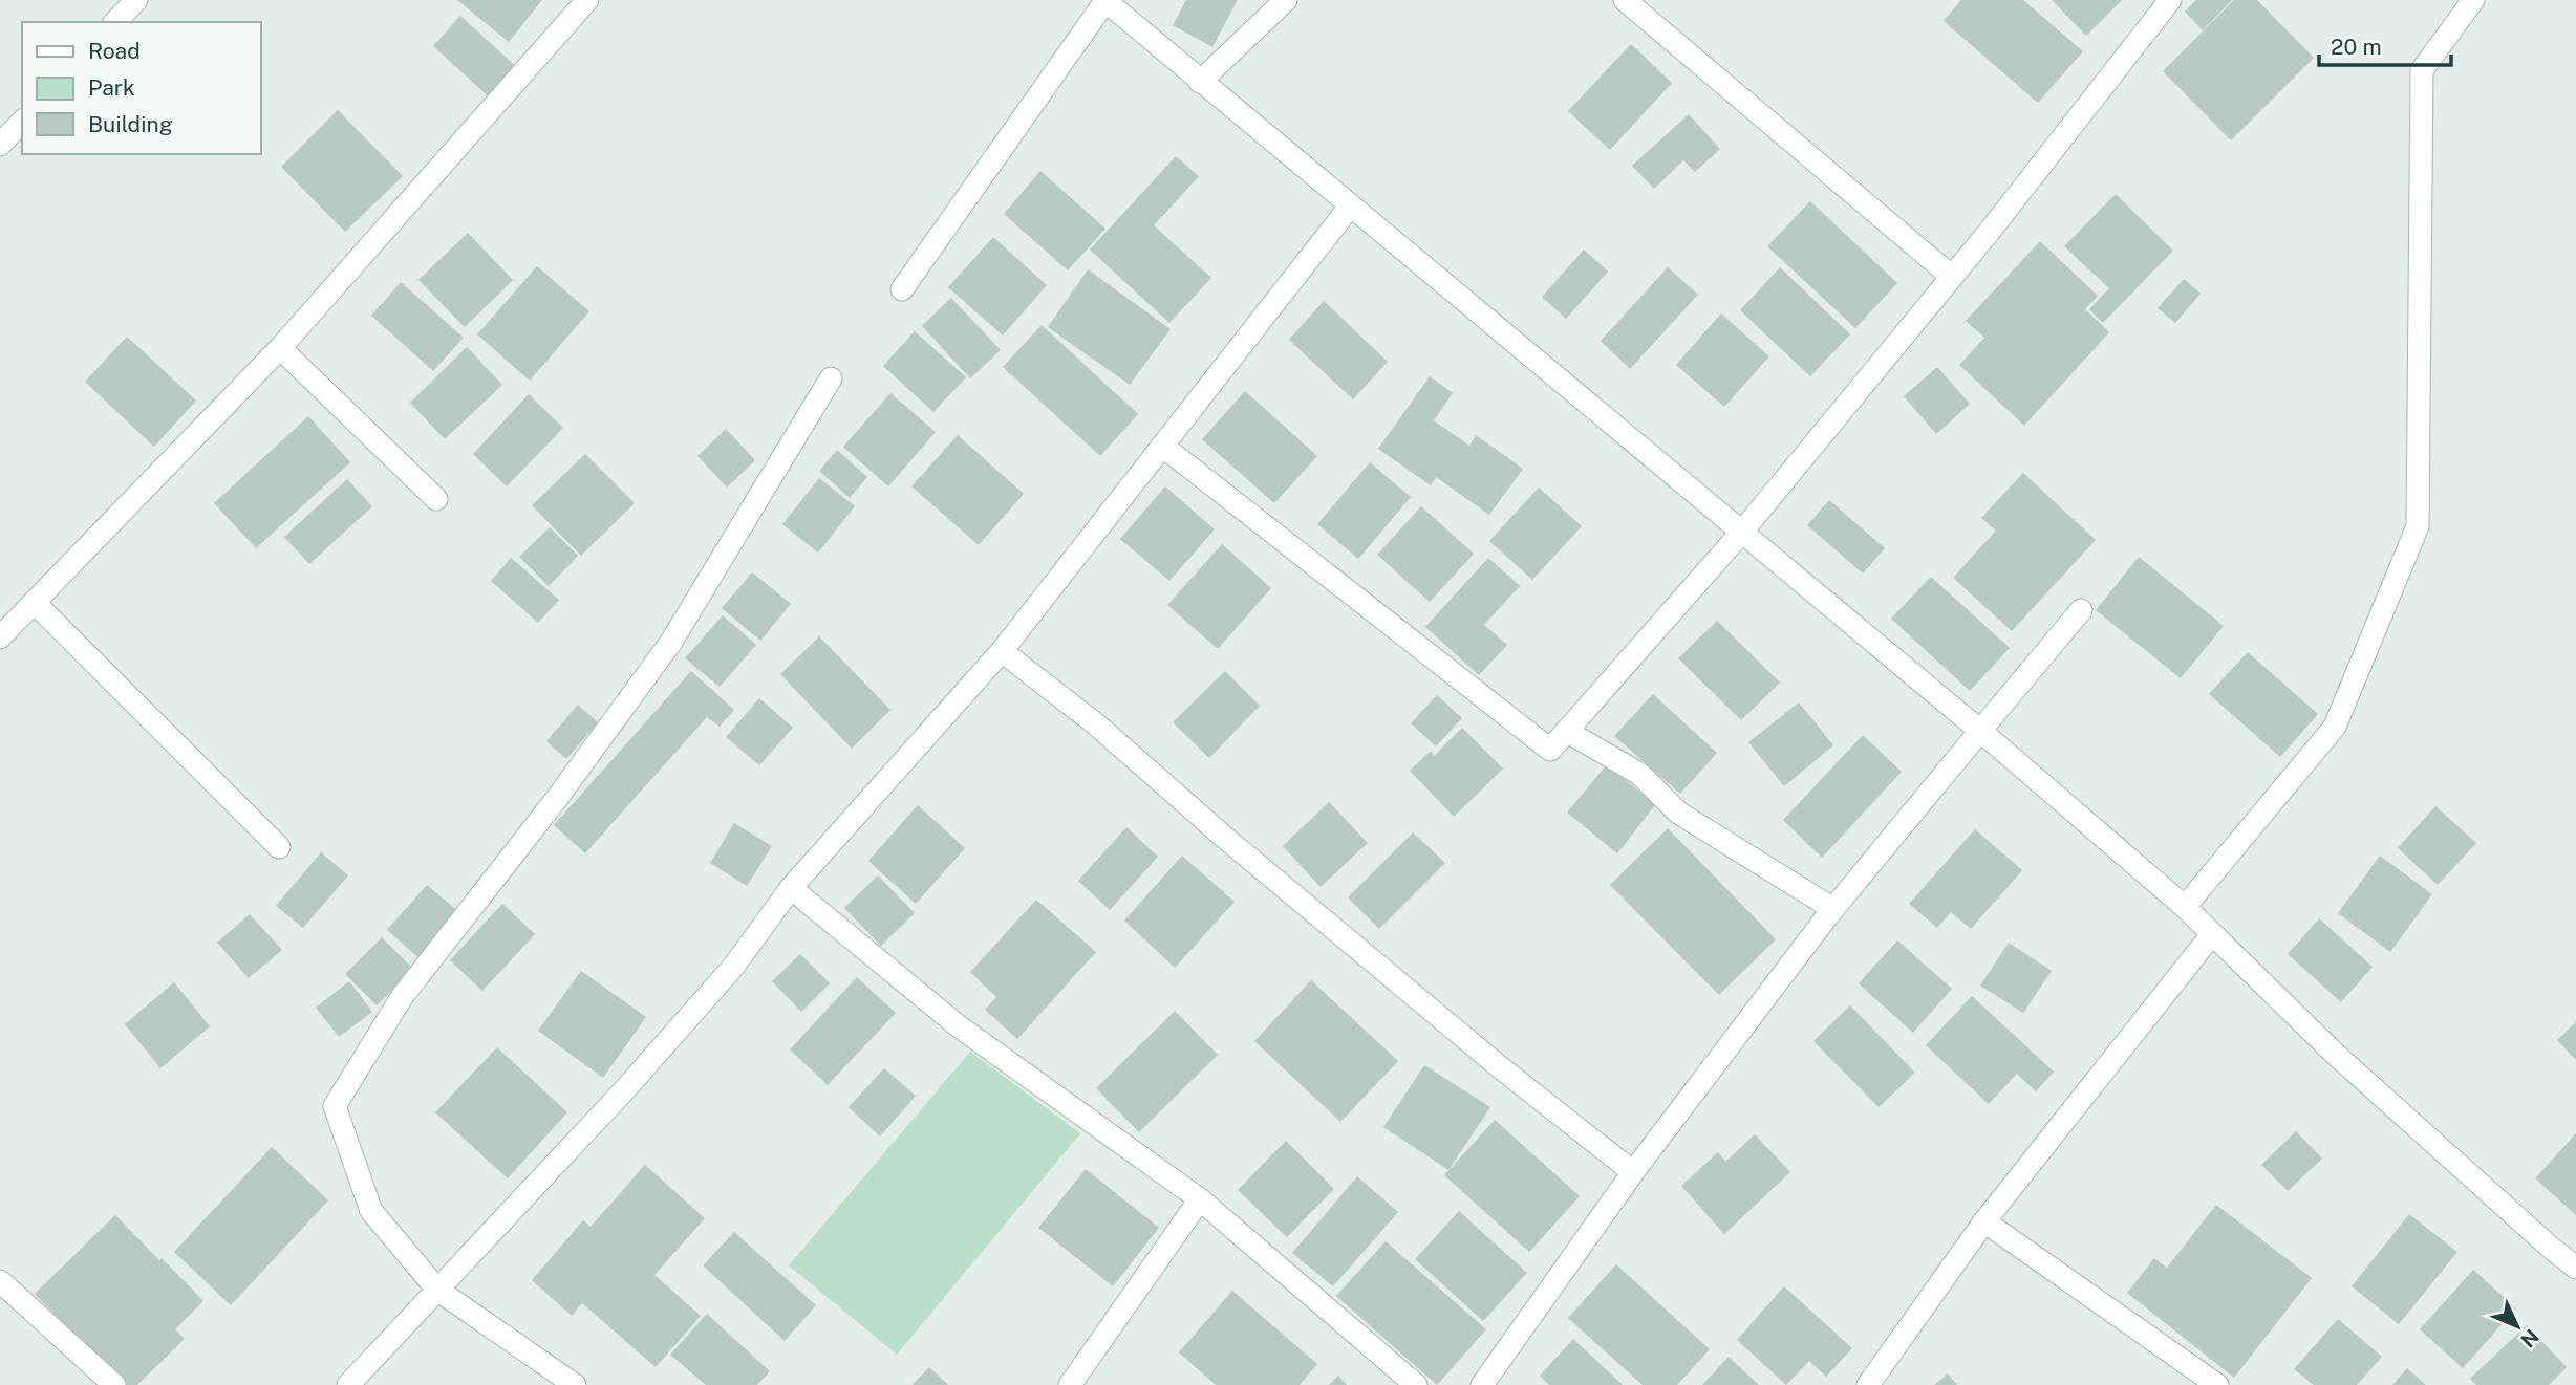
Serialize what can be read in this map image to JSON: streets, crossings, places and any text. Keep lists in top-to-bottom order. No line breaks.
{"legend":["Road","Park","Building"],"scale_bar":"20 m","north":"bottom right"}
